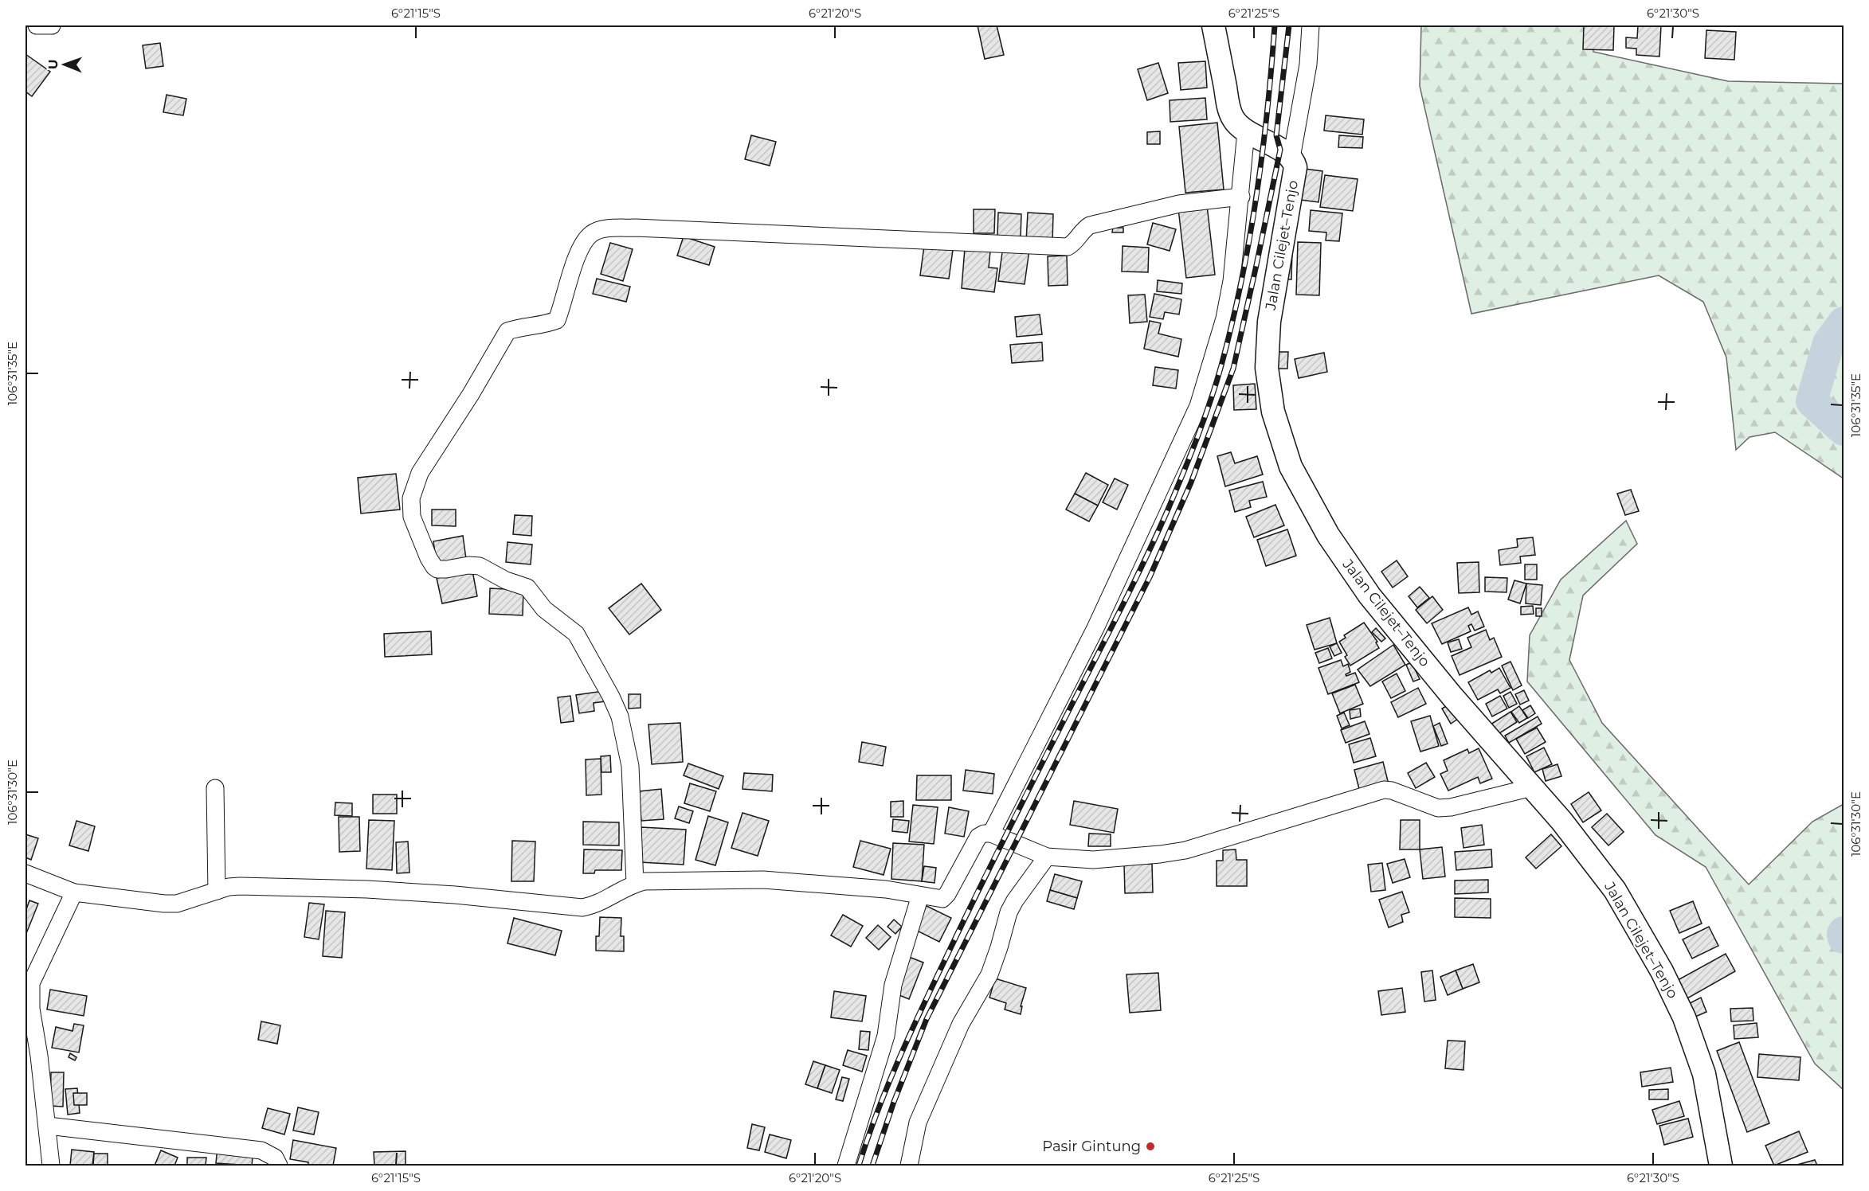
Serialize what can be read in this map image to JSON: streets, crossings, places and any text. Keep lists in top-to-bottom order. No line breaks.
{"streets":{"main road":["Jalan Cilejet–Tenjo"]},"places":["Pasir Gintung"],"north":"left","coordinates":["6°21'15\"S","6°21'20\"S","6°21'25\"S","6°21'30\"S","106°31'35\"E","106°31'30\"E"]}
